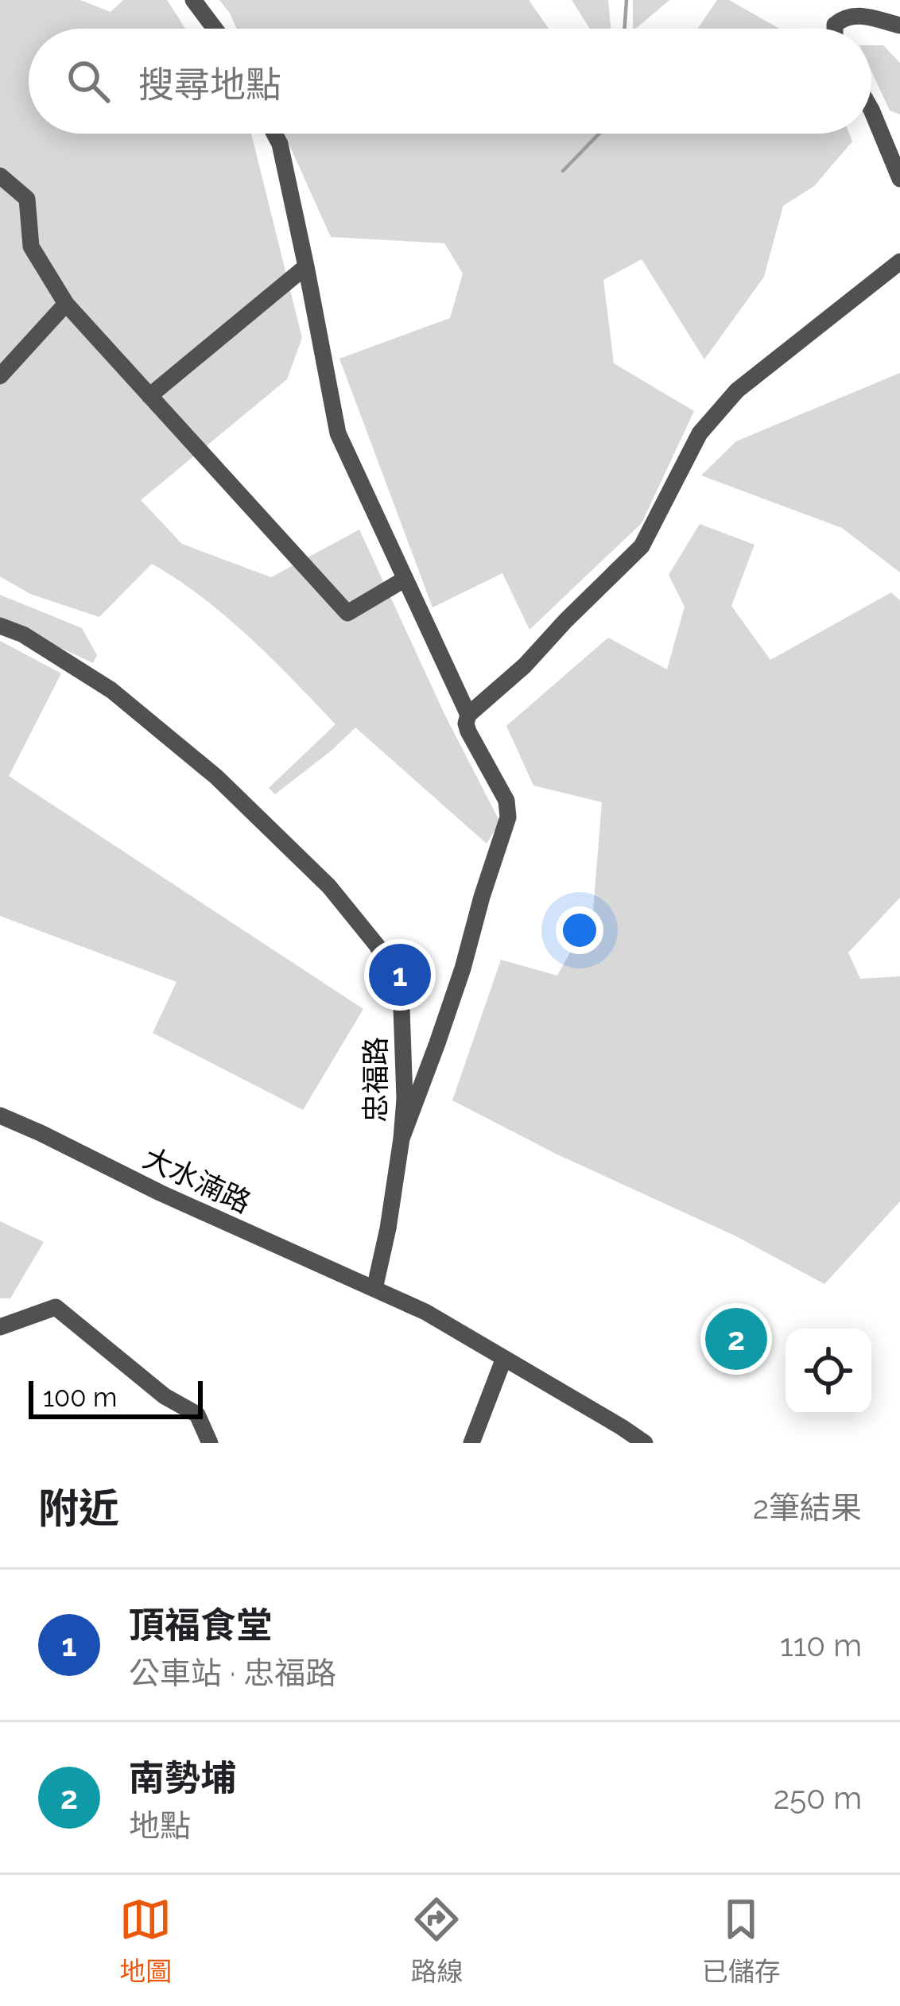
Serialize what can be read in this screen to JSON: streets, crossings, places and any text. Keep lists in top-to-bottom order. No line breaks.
{"streets":{"street":["忠福路","大水湳路"]},"crossings":[["忠福路","大水湳路"]],"scale_bar":"100 m","page":{"search":"搜尋地點","pins":["1","2"],"scale":"100 m","heading":["附近","2筆結果"],"list":[{"mark":"1","name":"頂福食堂","note":"公車站 · 忠福路","value":"110 m"},{"mark":"2","name":"南勢埔","note":"地點","value":"250 m"}],"nav":["地圖","路線","已儲存"]}}
